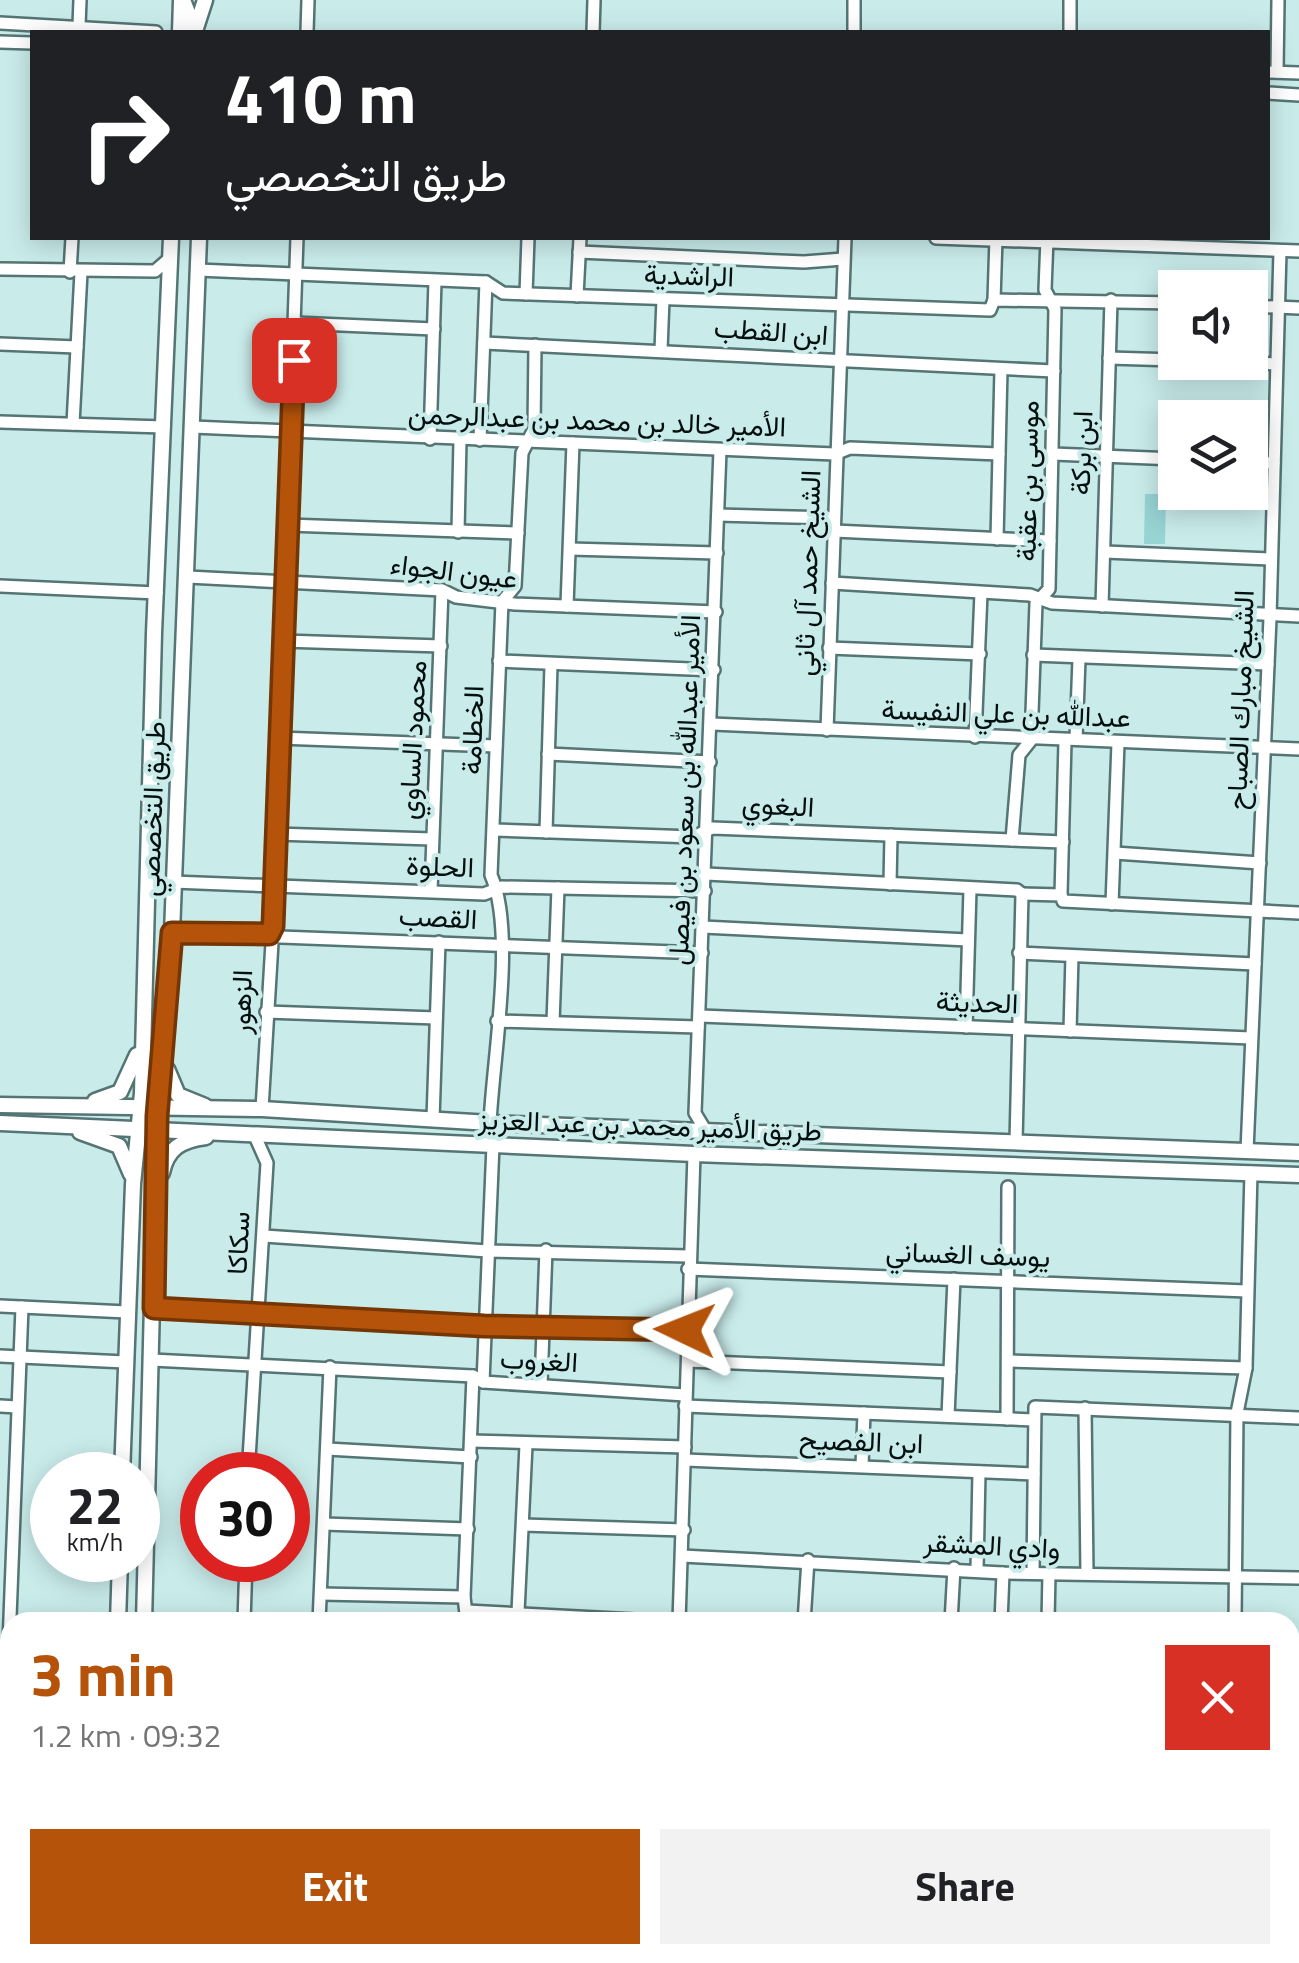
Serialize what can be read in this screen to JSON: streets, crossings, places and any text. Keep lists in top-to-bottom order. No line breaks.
{"streets":{"main road":["طريق التخصصي","طريق الأمير محمد بن عبد العزيز"],"street":["الراشدية","ابن القطب","الأمير خالد بن محمد بن عبدالرحمن","ابن بركة","موسى بن عقبة","عيون الجواء","الشيخ حمد آل ثاني","الشيخ مبارك الصباح","عبدالله بن علي النفيسة","الخطامة","محمود الساوي","الأمير عبدالله بن سعود بن فيصل","البغوي","الحلوة","القصب","الزهور","الحديثة","سكاكا","يوسف الغساني","الغروب","ابن الفصيح","وادي المشقر"]},"crossings":[["الراشدية","ابن بركة"],["الراشدية","موسى بن عقبة"],["الراشدية","الشيخ حمد آل ثاني"],["الراشدية","طريق التخصصي"],["الراشدية","الزهور"],["ابن القطب","موسى بن عقبة"],["ابن القطب","الشيخ حمد آل ثاني"],["ابن القطب","الخطامة"],["الأمير خالد بن محمد بن عبدالرحمن","الشيخ حمد آل ثاني"],["الأمير خالد بن محمد بن عبدالرحمن","الخطامة"],["الأمير خالد بن محمد بن عبدالرحمن","الأمير عبدالله بن سعود بن فيصل"],["الأمير خالد بن محمد بن عبدالرحمن","طريق التخصصي"],["الأمير خالد بن محمد بن عبدالرحمن","الزهور"],["موسى بن عقبة","عبدالله بن علي النفيسة"],["موسى بن عقبة","البغوي"],["عيون الجواء","الخطامة"],["عيون الجواء","محمود الساوي"],["عيون الجواء","الأمير عبدالله بن سعود بن فيصل"],["عيون الجواء","طريق التخصصي"],["عيون الجواء","الزهور"],["الشيخ حمد آل ثاني","عبدالله بن علي النفيسة"],["الشيخ مبارك الصباح","عبدالله بن علي النفيسة"],["الشيخ مبارك الصباح","الحديثة"],["الشيخ مبارك الصباح","طريق الأمير محمد بن عبد العزيز"],["عبدالله بن علي النفيسة","الأمير عبدالله بن سعود بن فيصل"],["الخطامة","البغوي"],["الخطامة","الحلوة"],["الخطامة","القصب"],["الخطامة","الحديثة"],["الخطامة","طريق الأمير محمد بن عبد العزيز"],["محمود الساوي","الحلوة"],["الأمير عبدالله بن سعود بن فيصل","البغوي"],["الأمير عبدالله بن سعود بن فيصل","الحلوة"],["الأمير عبدالله بن سعود بن فيصل","القصب"],["الأمير عبدالله بن سعود بن فيصل","الحديثة"],["الأمير عبدالله بن سعود بن فيصل","طريق الأمير محمد بن عبد العزيز"],["طريق التخصصي","الحلوة"],["طريق التخصصي","القصب"],["طريق التخصصي","طريق الأمير محمد بن عبد العزيز"],["طريق التخصصي","الغروب"],["الحلوة","الزهور"],["القصب","الزهور"],["الزهور","طريق الأمير محمد بن عبد العزيز"],["طريق الأمير محمد بن عبد العزيز","سكاكا"],["سكاكا","يوسف الغساني"],["سكاكا","الغروب"]],"page":{"turn":["410 m","طريق التخصصي"],"speed":"22 km/h","limit":"30","heading":["3 min","1.2 km · 09:32"],"buttons":["Exit","Share"]}}
